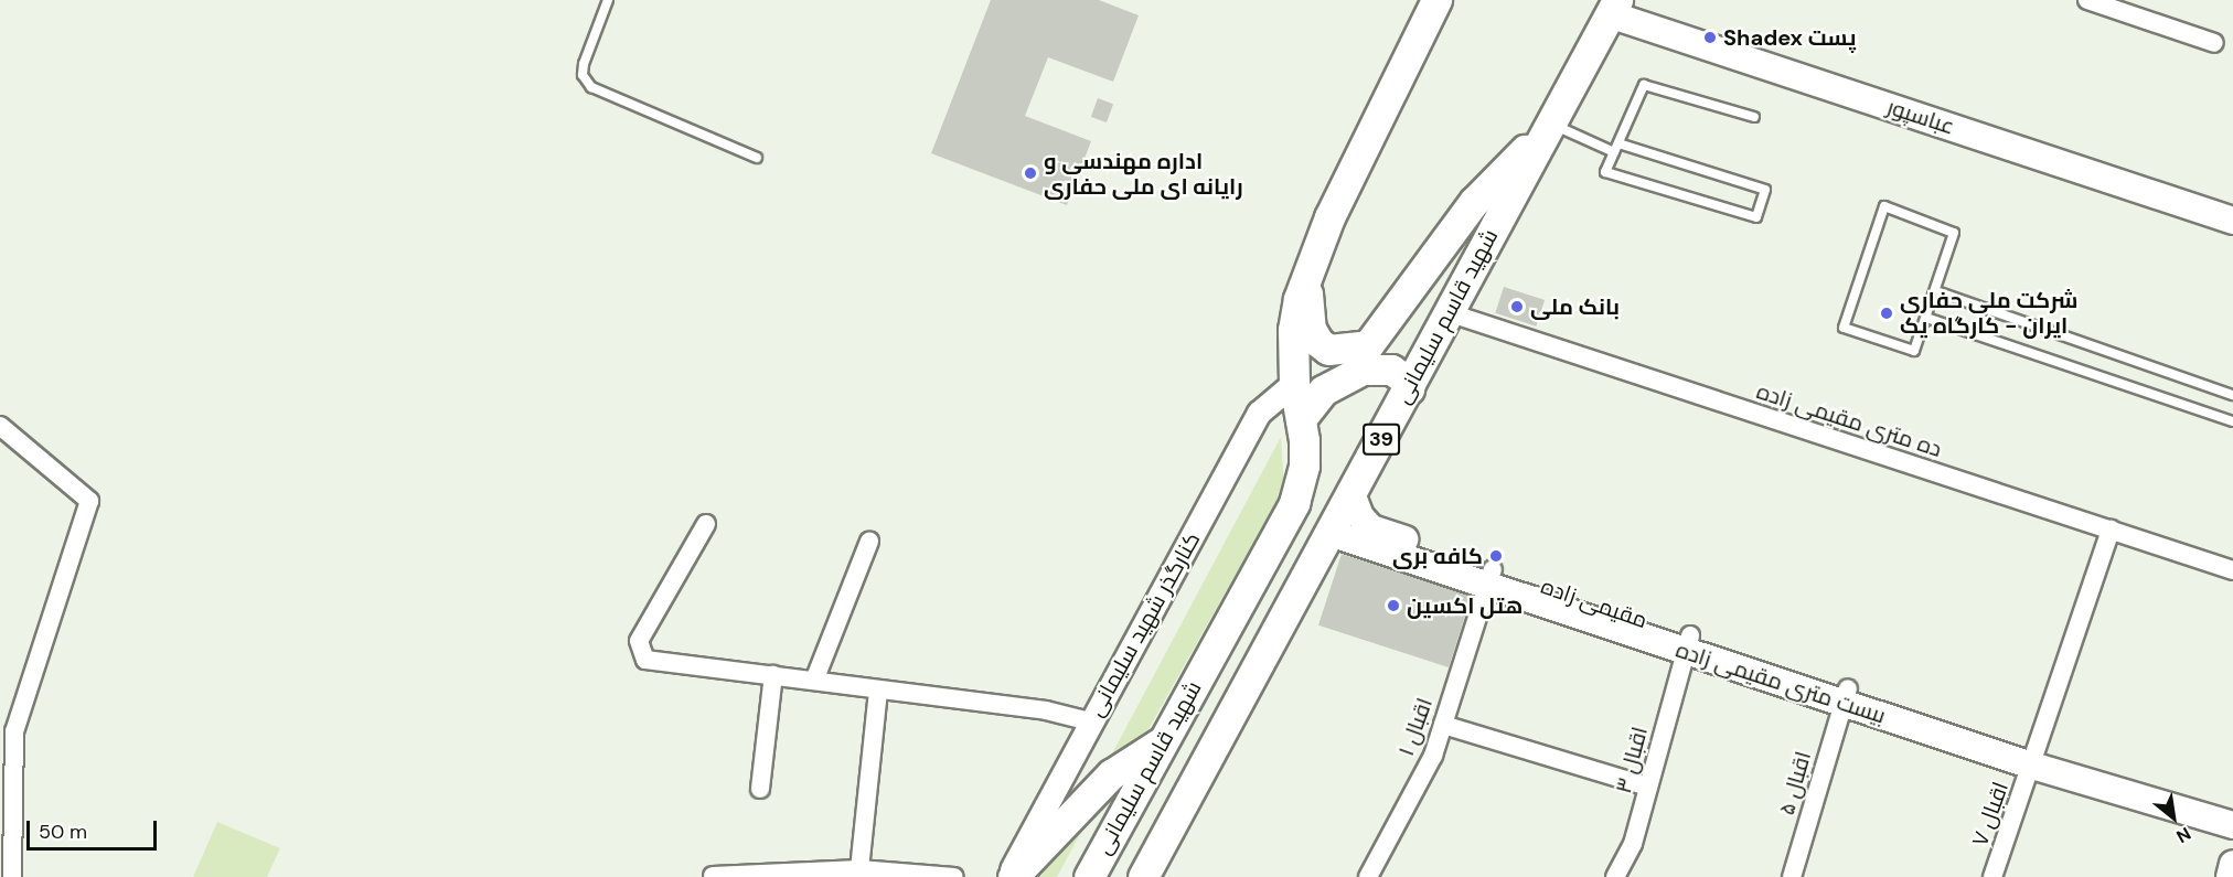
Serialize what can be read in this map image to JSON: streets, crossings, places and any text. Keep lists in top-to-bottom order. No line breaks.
{"streets":{"highway":["شهید قاسم سلیمانی","39"],"main road":["عباسپور","بیست متری مقیمی زاده"],"street":["ده متری مقیمی زاده","کنارگذر شهید سلیمانی","اقبال ۱","اقبال ۳","اقبال ۵","اقبال ۷"]},"crossings":[["عباسپور","شهید قاسم سلیمانی"],["شهید قاسم سلیمانی","ده متری مقیمی زاده"],["شهید قاسم سلیمانی","کنارگذر شهید سلیمانی"],["شهید قاسم سلیمانی","بیست متری مقیمی زاده"],["ده متری مقیمی زاده","اقبال ۷"],["بیست متری مقیمی زاده","اقبال ۱"],["بیست متری مقیمی زاده","اقبال ۳"],["بیست متری مقیمی زاده","اقبال ۵"],["بیست متری مقیمی زاده","اقبال ۷"]],"places":["Shadex پست","اداره مهندسی و رایانه ای ملی حفاری","بانک ملی","شرکت ملی حفاری ایران - کارگاه یک","کافه بری","هتل اکسین"],"scale_bar":"50 m","north":"bottom right"}
